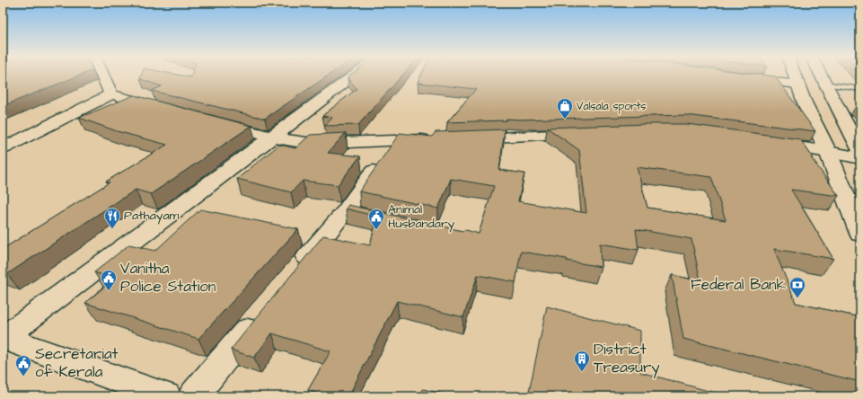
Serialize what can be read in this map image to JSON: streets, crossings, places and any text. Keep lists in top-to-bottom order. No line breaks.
{"places":{"shop":["Valsala sports"],"restaurant":["Pathayam"],"public building":["Animal Husbandary","Vanitha Police Station","Secretariat of Kerala"],"bank":["Federal Bank"],"building":["District Treasury"]}}
